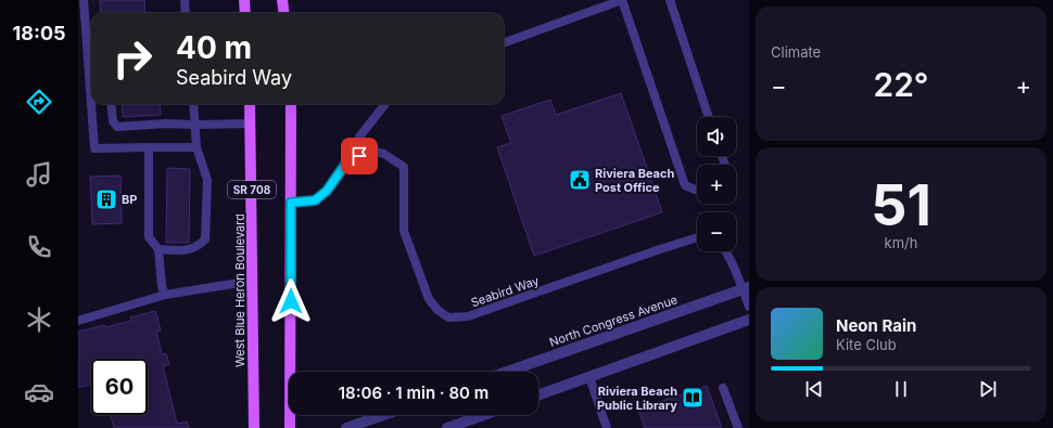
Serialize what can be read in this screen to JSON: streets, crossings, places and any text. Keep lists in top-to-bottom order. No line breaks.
{"streets":{"main road":["SR 708","West Blue Heron Boulevard"],"street":["North Congress Avenue"],"lane":["Seabird Way"]},"places":{"public building":["Riviera Beach Post Office"],"building":["BP"],"library":["Riviera Beach Public Library"]},"page":{"tabs":"18:05","tile":["Climate",["51","km/h"]],"turn":["40 m","Seabird Way"],"heat":["−","22°","+"],"map_buttons":["+","−"],"song":["Neon Rain","Kite Club"],"limit":"60","trip":"18:06 · 1 min · 80 m"}}
